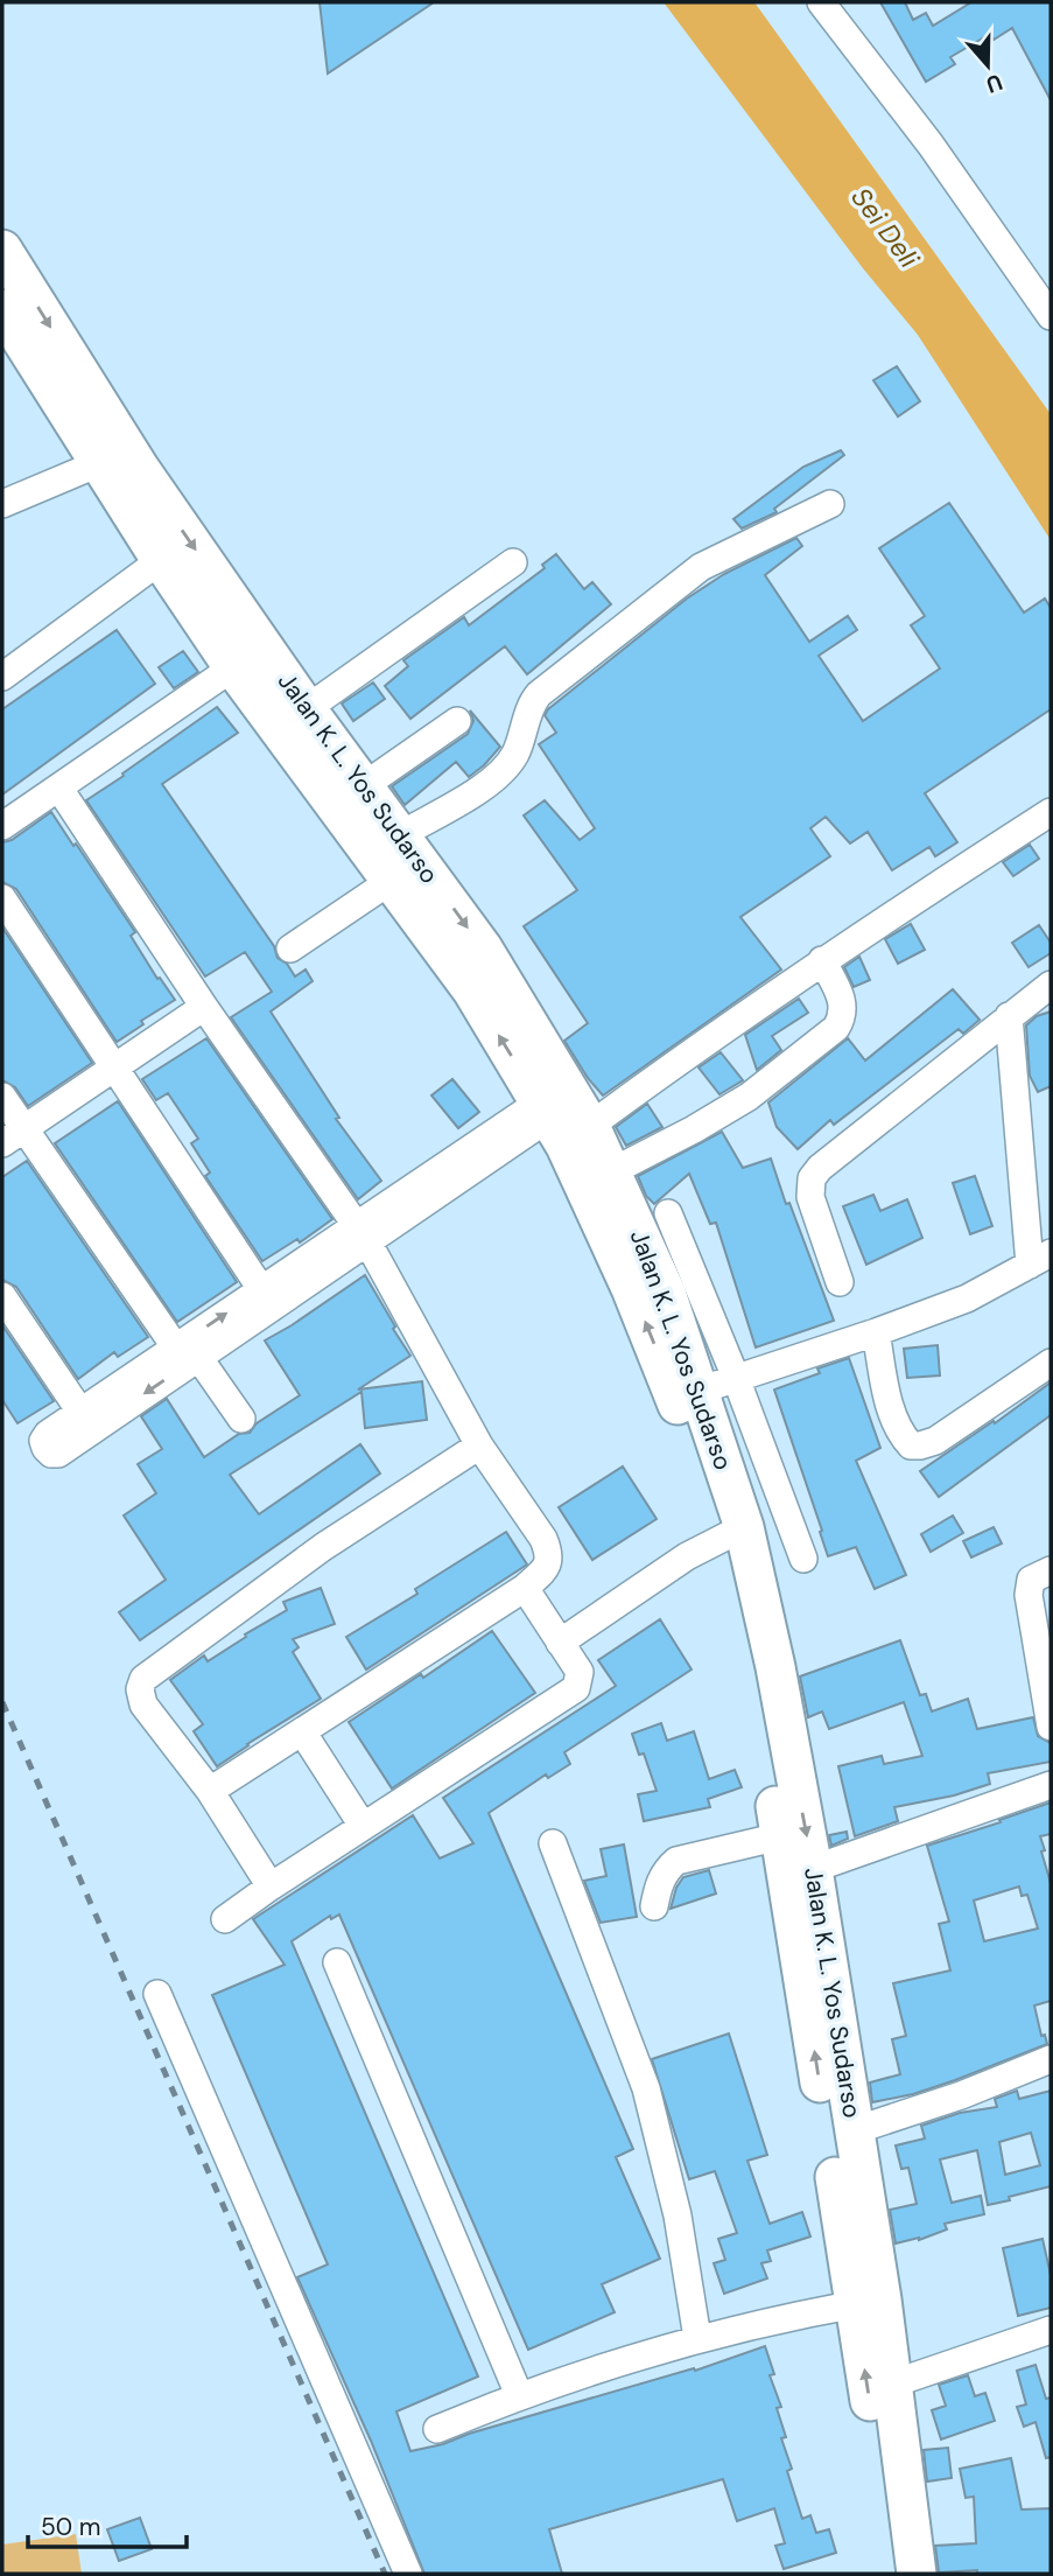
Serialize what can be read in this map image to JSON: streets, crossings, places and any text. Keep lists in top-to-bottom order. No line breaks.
{"streets":{"highway":["Jalan K. L. Yos Sudarso"]},"water":["Sei Deli"],"scale_bar":"50 m","north":"bottom"}
